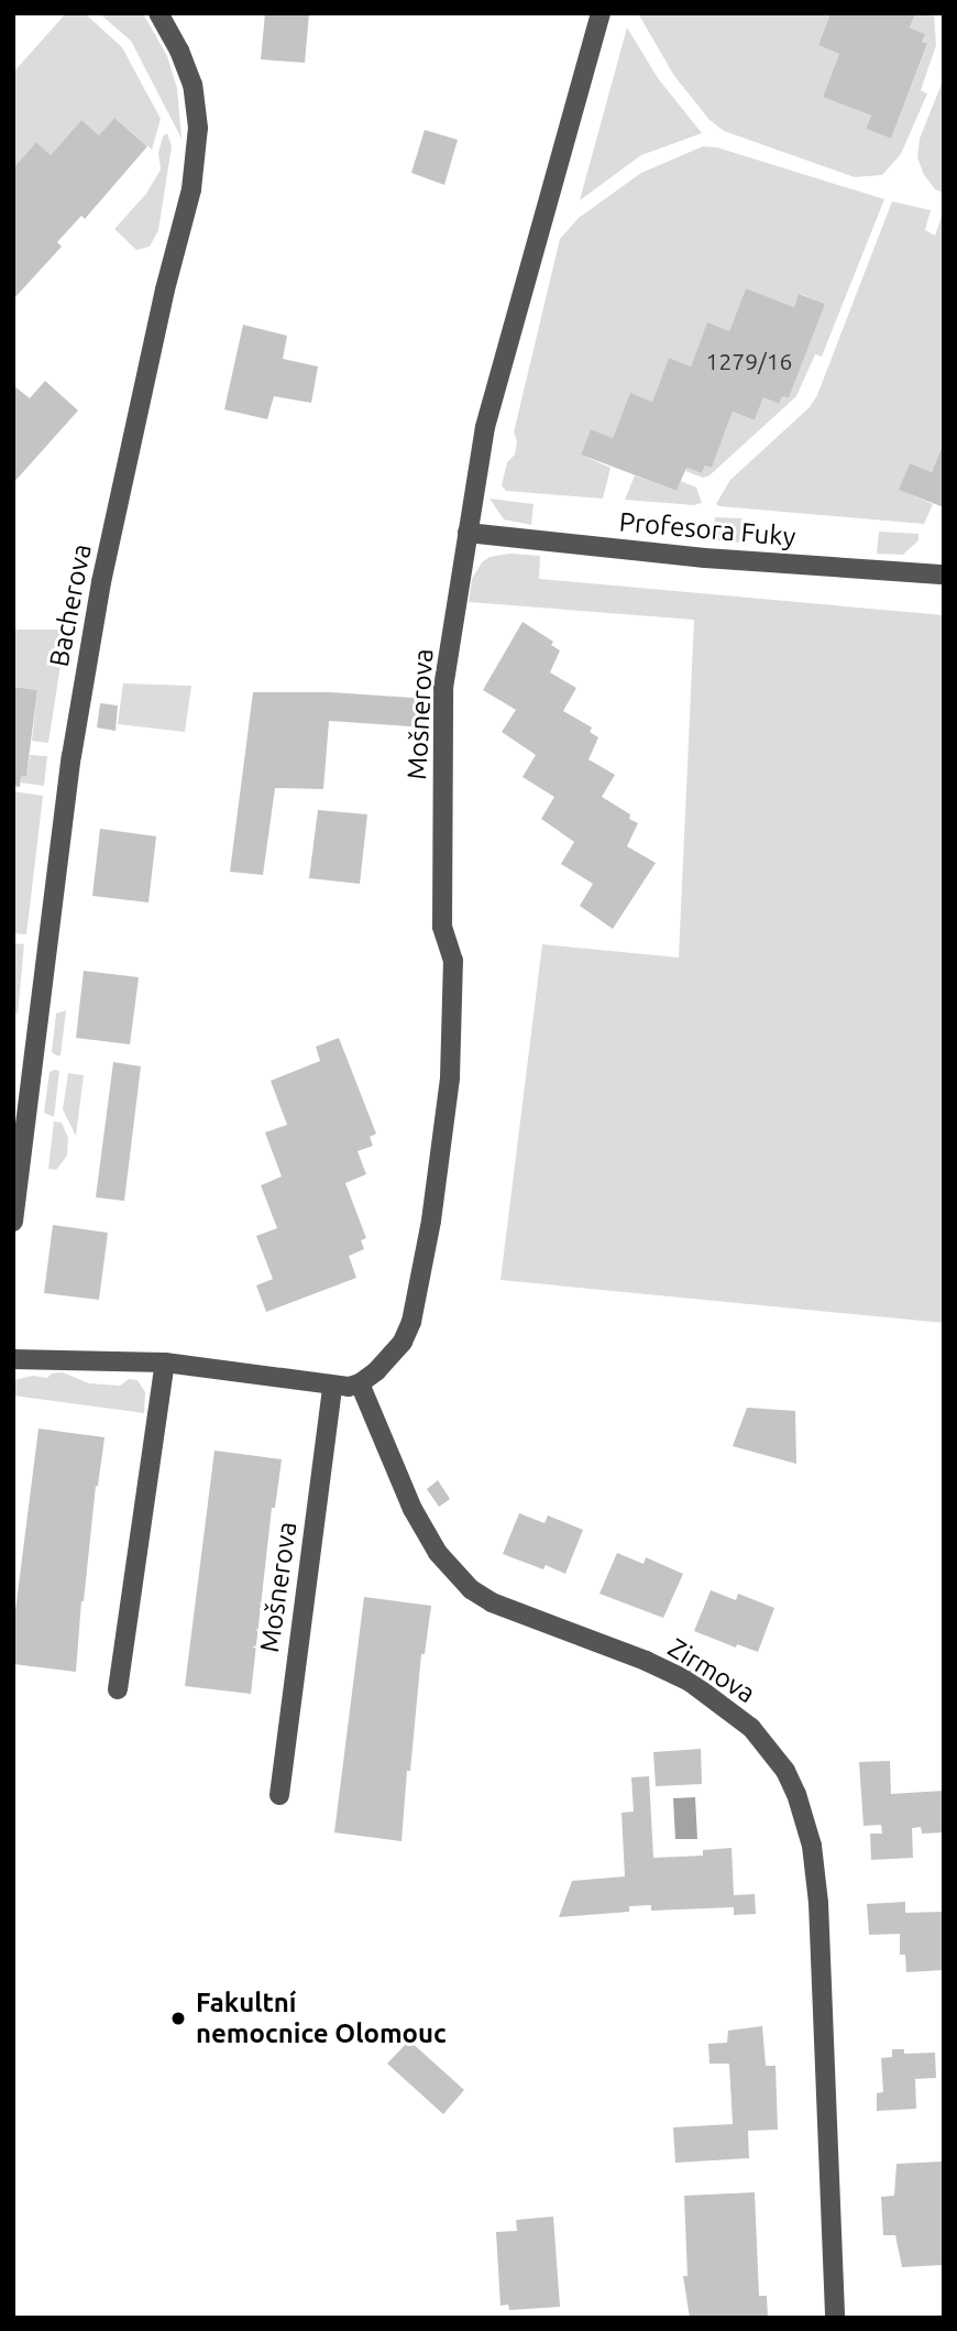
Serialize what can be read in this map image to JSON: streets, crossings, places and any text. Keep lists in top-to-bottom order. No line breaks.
{"streets":{"street":["Profesora Fuky","Bacherova","Mošnerova","Zirmova"]},"crossings":[["Profesora Fuky","Mošnerova"],["Mošnerova","Zirmova"]],"places":["Fakultní nemocnice Olomouc"],"house_numbers":["1279/16"]}
